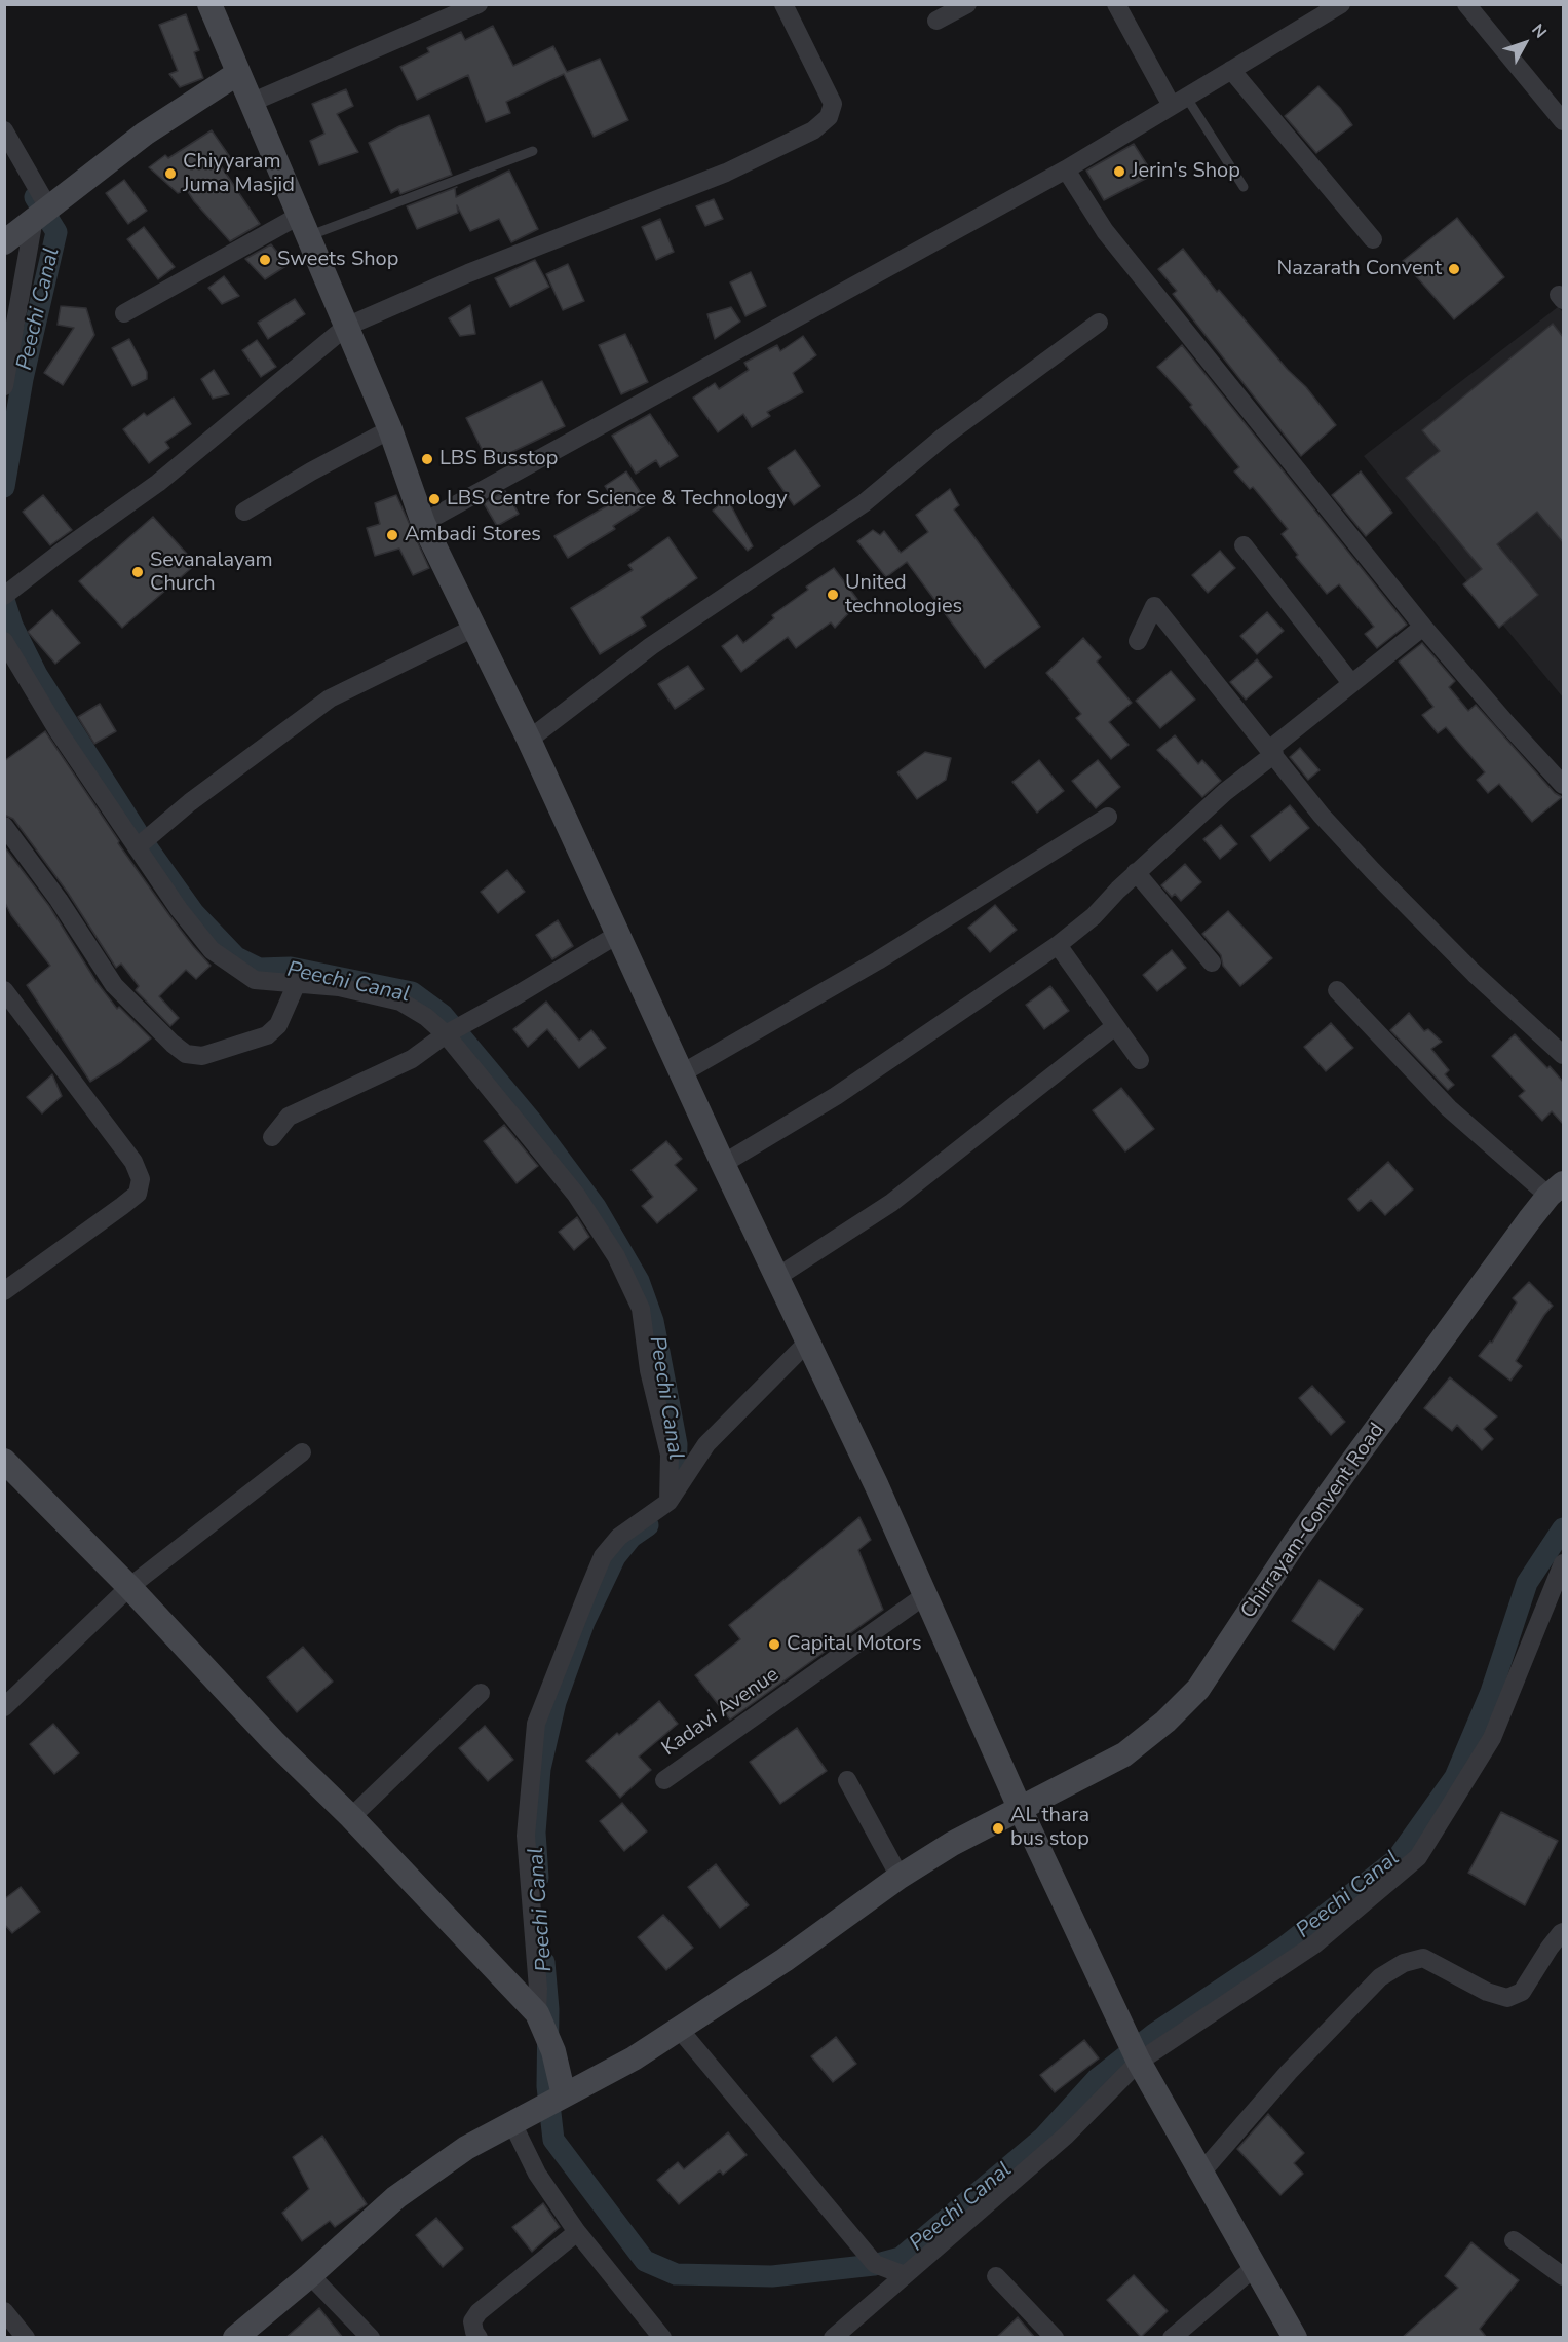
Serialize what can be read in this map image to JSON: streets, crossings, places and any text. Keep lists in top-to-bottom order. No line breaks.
{"streets":{"street":["Chirrayam-Convent Road","Kadavi Avenue"]},"water":["Peechi Canal"],"places":["Jerin's Shop","Chiyyaram Juma Masjid","Sweets Shop","Nazarath Convent","LBS Busstop","LBS Centre for Science & Technology","Ambadi Stores","Sevanalayam Church","United technologies","Capital Motors","AL thara bus stop"],"north":"top right"}
